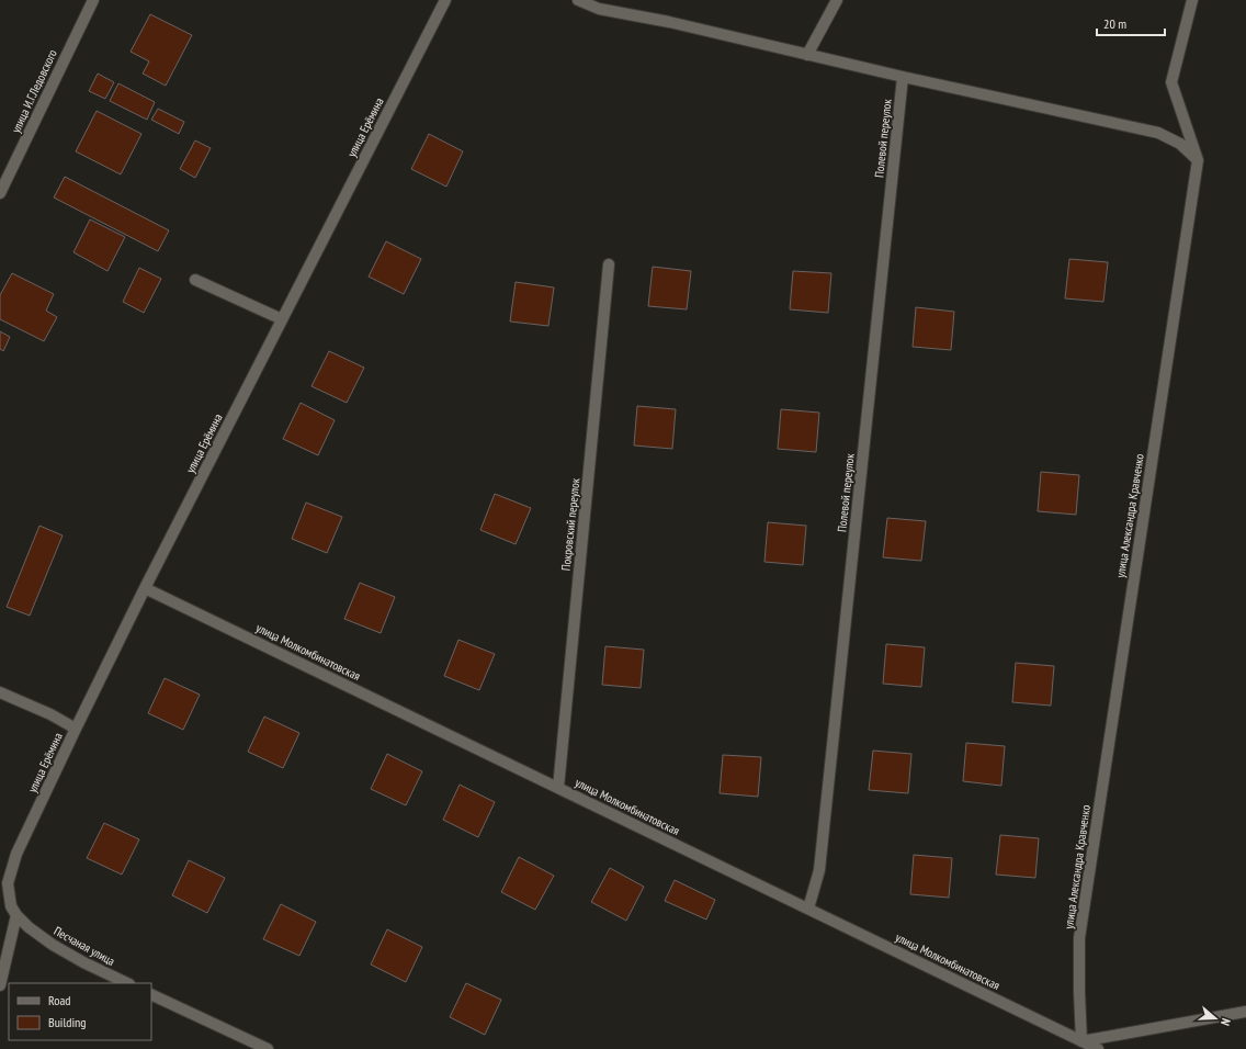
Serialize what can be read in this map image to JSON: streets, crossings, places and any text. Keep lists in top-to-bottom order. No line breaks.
{"streets":{"street":["улица И.Г.Ледовского","улица Ерёмина","Полевой переулок","улица Александра Кравченко","Покровский переулок","улица Молкомбинатовская","Песчаная улица"]},"crossings":[["улица Ерёмина","улица Молкомбинатовская"],["улица Ерёмина","Песчаная улица"],["Полевой переулок","улица Молкомбинатовская"],["улица Александра Кравченко","улица Молкомбинатовская"],["Покровский переулок","улица Молкомбинатовская"]],"legend":["Road","Building"],"scale_bar":"20 m","north":"right"}
